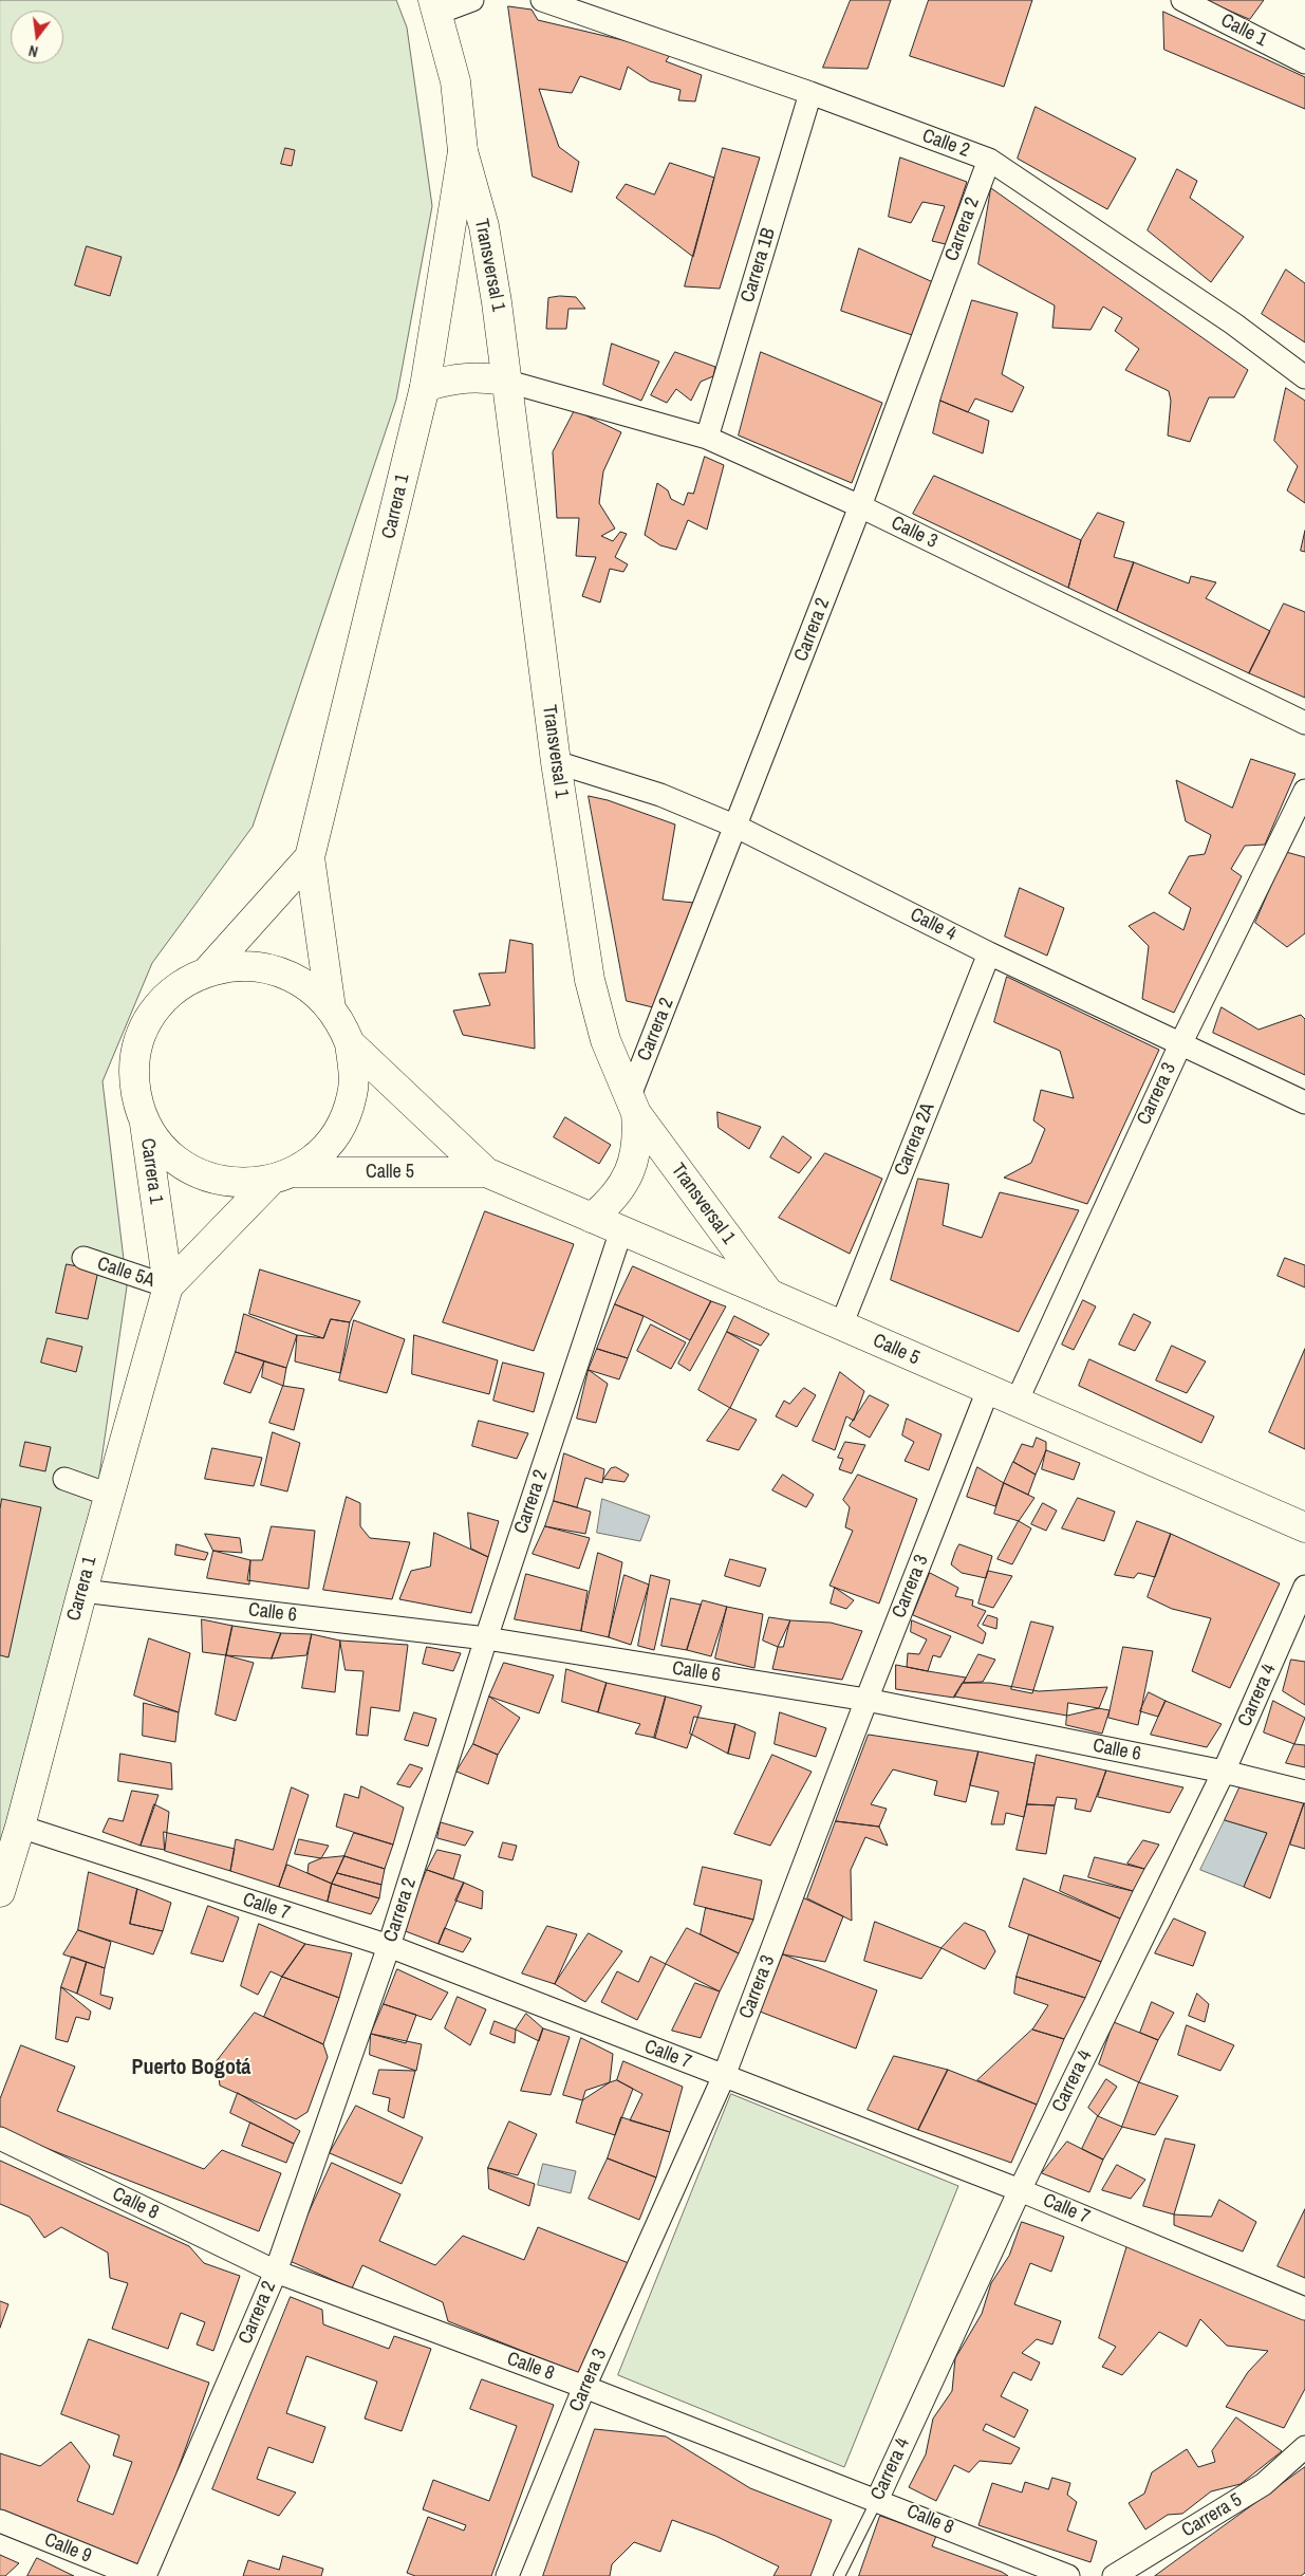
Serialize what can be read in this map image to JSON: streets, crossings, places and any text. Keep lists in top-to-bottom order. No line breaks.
{"streets":{"main road":["Transversal 1","Carrera 1","Calle 5"],"street":["Calle 1","Calle 2","Carrera 2","Carrera 1B","Calle 3","Calle 4","Carrera 3","Carrera 2A","Calle 5A","Calle 6","Carrera 4","Calle 7","Calle 8","Carrera 5","Calle 9"]},"crossings":[["Calle 2","Carrera 2"],["Calle 2","Carrera 1B"],["Carrera 2","Transversal 1"],["Carrera 2","Calle 3"],["Carrera 2","Calle 4"],["Carrera 2","Calle 5"],["Carrera 2","Calle 6"],["Carrera 2","Calle 7"],["Carrera 2","Calle 8"],["Transversal 1","Carrera 1"],["Transversal 1","Calle 3"],["Transversal 1","Calle 4"],["Transversal 1","Calle 5"],["Carrera 1B","Calle 3"],["Carrera 1","Calle 5"],["Carrera 1","Calle 5A"],["Carrera 1","Calle 6"],["Carrera 1","Calle 7"],["Calle 4","Carrera 3"],["Calle 4","Carrera 2A"],["Carrera 3","Calle 5"],["Carrera 3","Calle 6"],["Carrera 3","Calle 7"],["Carrera 3","Calle 8"],["Carrera 2A","Calle 5"],["Calle 6","Carrera 4"],["Carrera 4","Calle 7"],["Carrera 4","Calle 8"]],"districts":["Puerto Bogotá"],"north":"bottom"}
